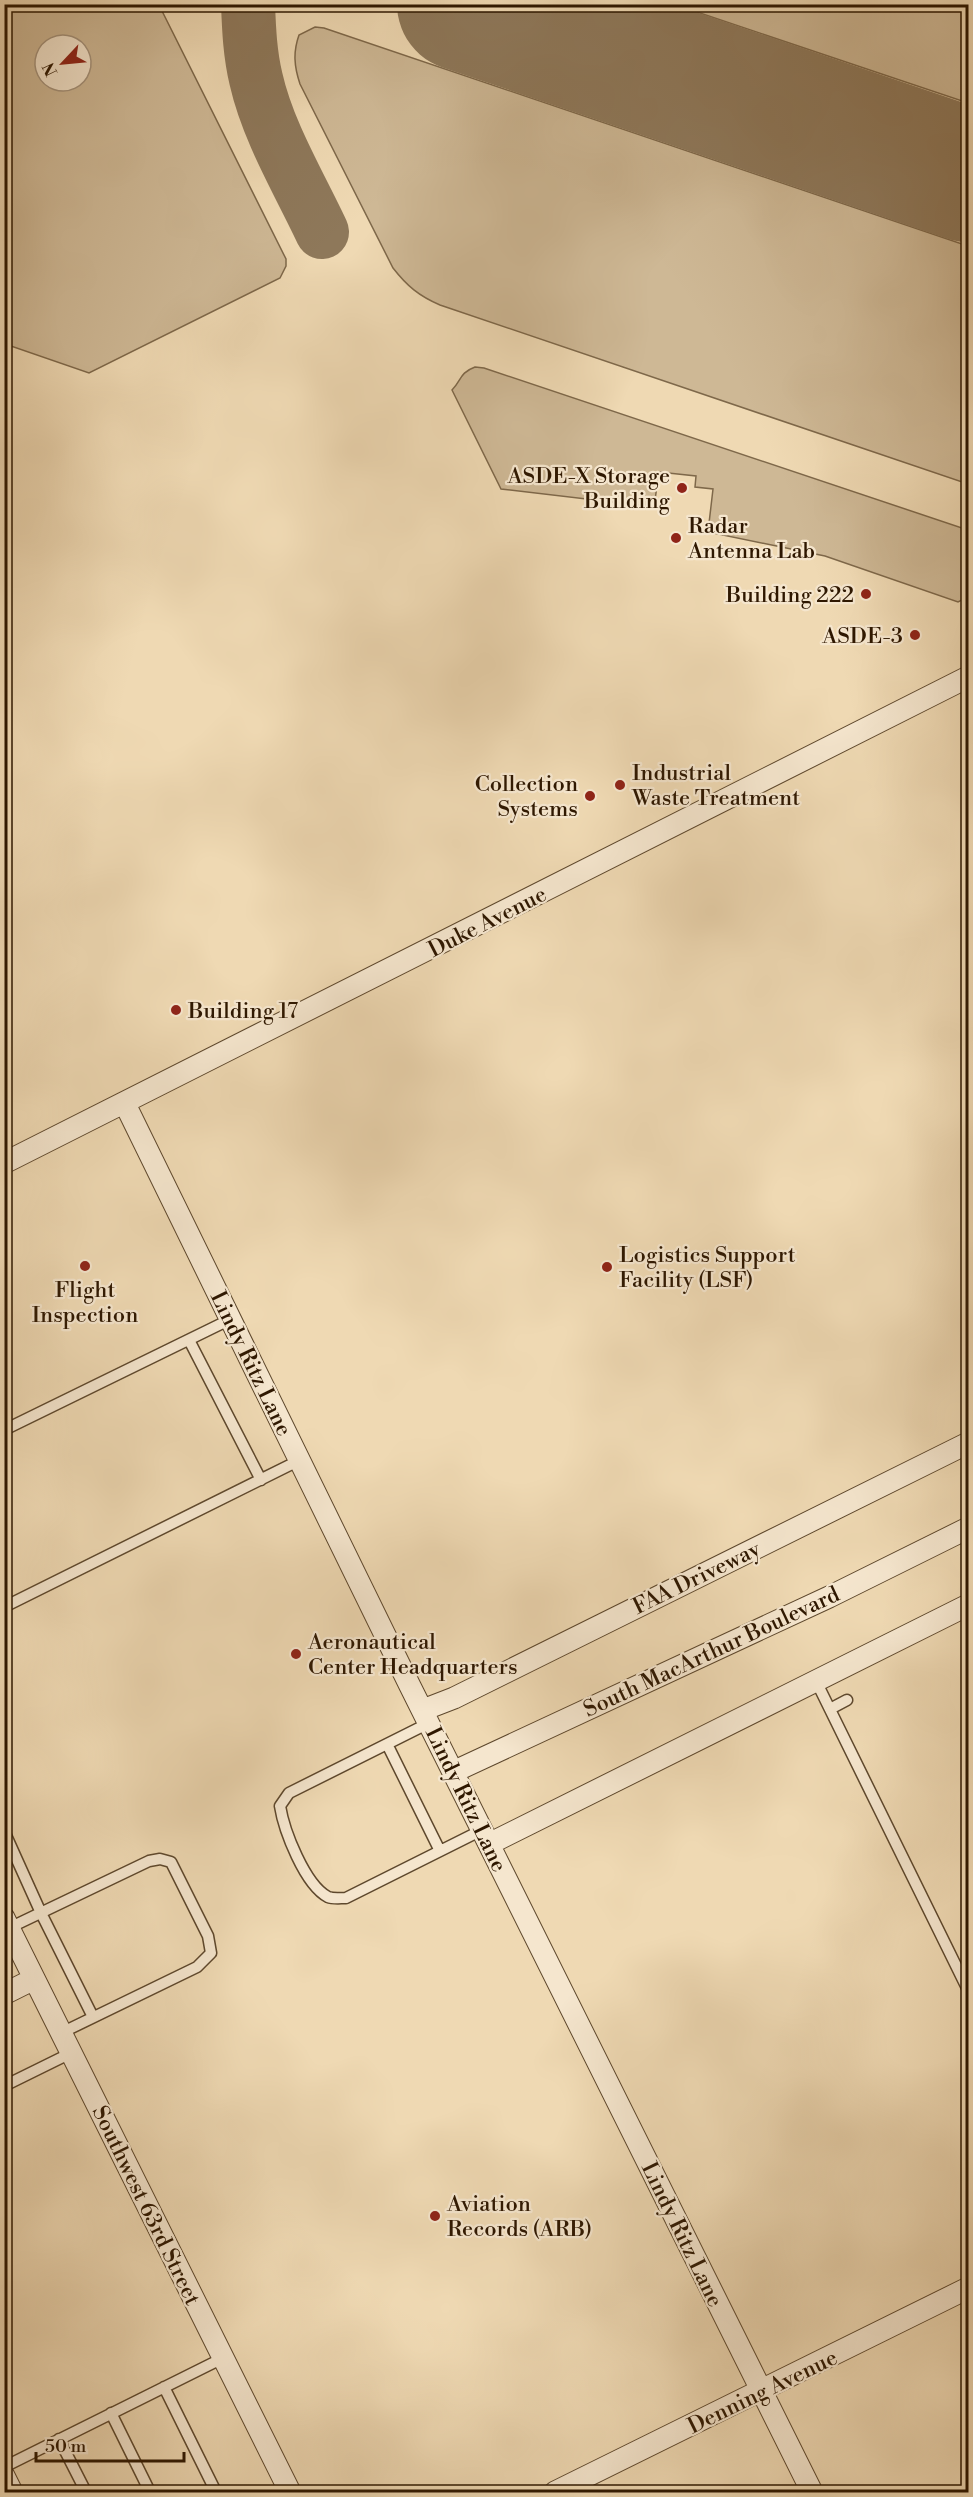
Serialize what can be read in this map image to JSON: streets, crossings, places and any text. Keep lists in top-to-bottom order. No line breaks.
{"streets":{"street":["Duke Avenue","Lindy Ritz Lane","FAA Driveway","South MacArthur Boulevard","Southwest 63rd Street","Denning Avenue"]},"crossings":[["Duke Avenue","Lindy Ritz Lane"],["Lindy Ritz Lane","FAA Driveway"],["Lindy Ritz Lane","South MacArthur Boulevard"],["Lindy Ritz Lane","Denning Avenue"]],"places":["ASDE-X Storage Building","Radar Antenna Lab","Building 222","ASDE-3","Industrial Waste Treatment","Collection Systems","Building 17","Flight Inspection","Logistics Support Facility (LSF)","Aeronautical Center Headquarters","Aviation Records (ARB)"],"scale_bar":"50 m","north":"bottom left"}
